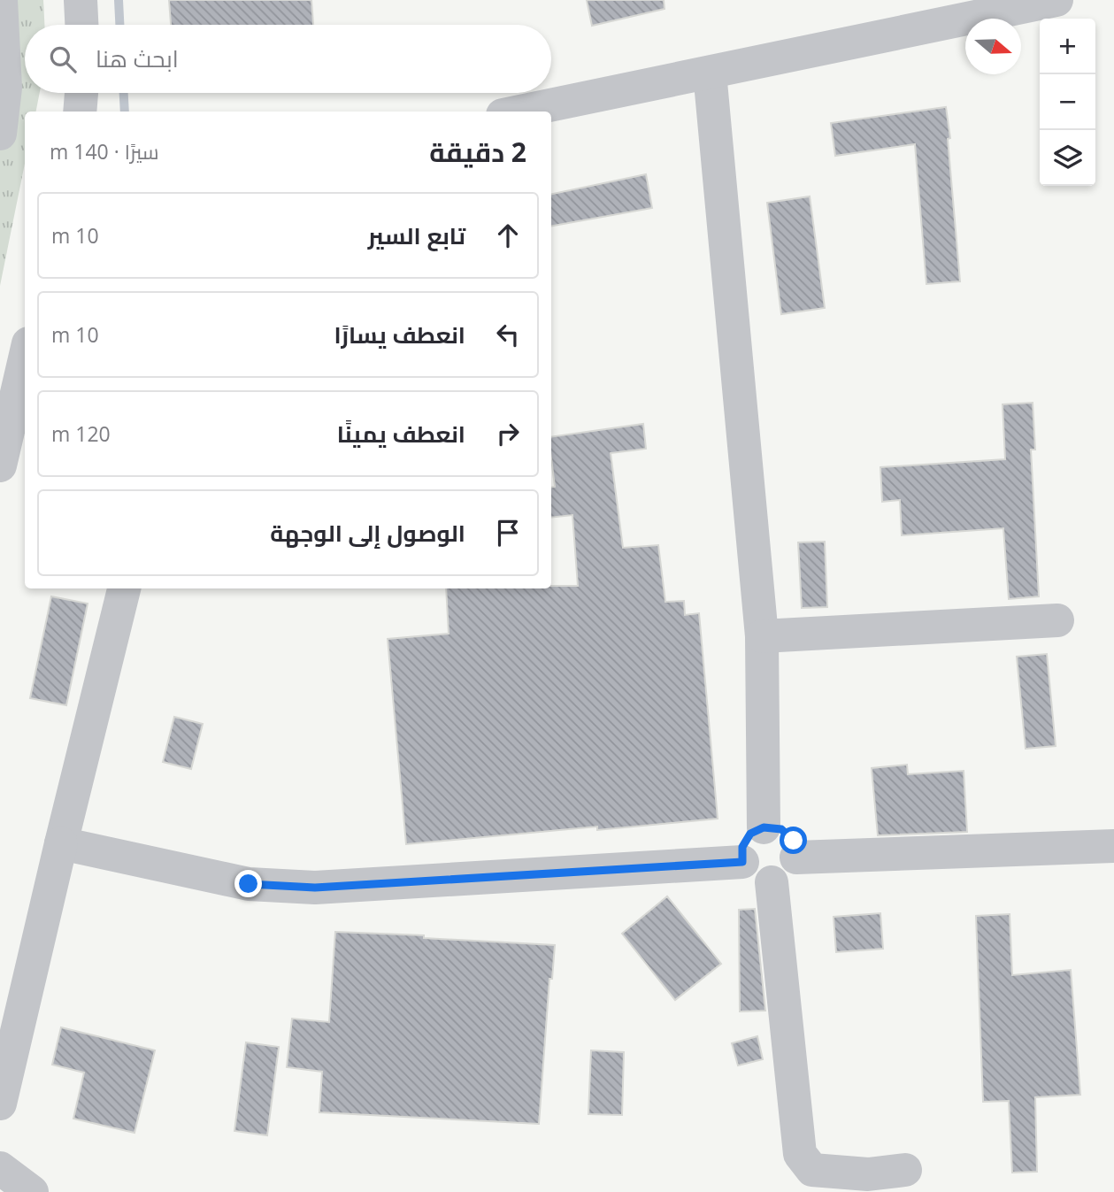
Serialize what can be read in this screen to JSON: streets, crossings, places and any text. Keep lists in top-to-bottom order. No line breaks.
{"north":"right","page":{"map_buttons":["+","−"],"search":"ابحث هنا","heading":["2 دقيقة","سيرًا · 140 m"],"list":[["تابع السير","10 m"],["انعطف يسارًا","10 m"],["انعطف يمينًا","120 m"],"الوصول إلى الوجهة"]}}
